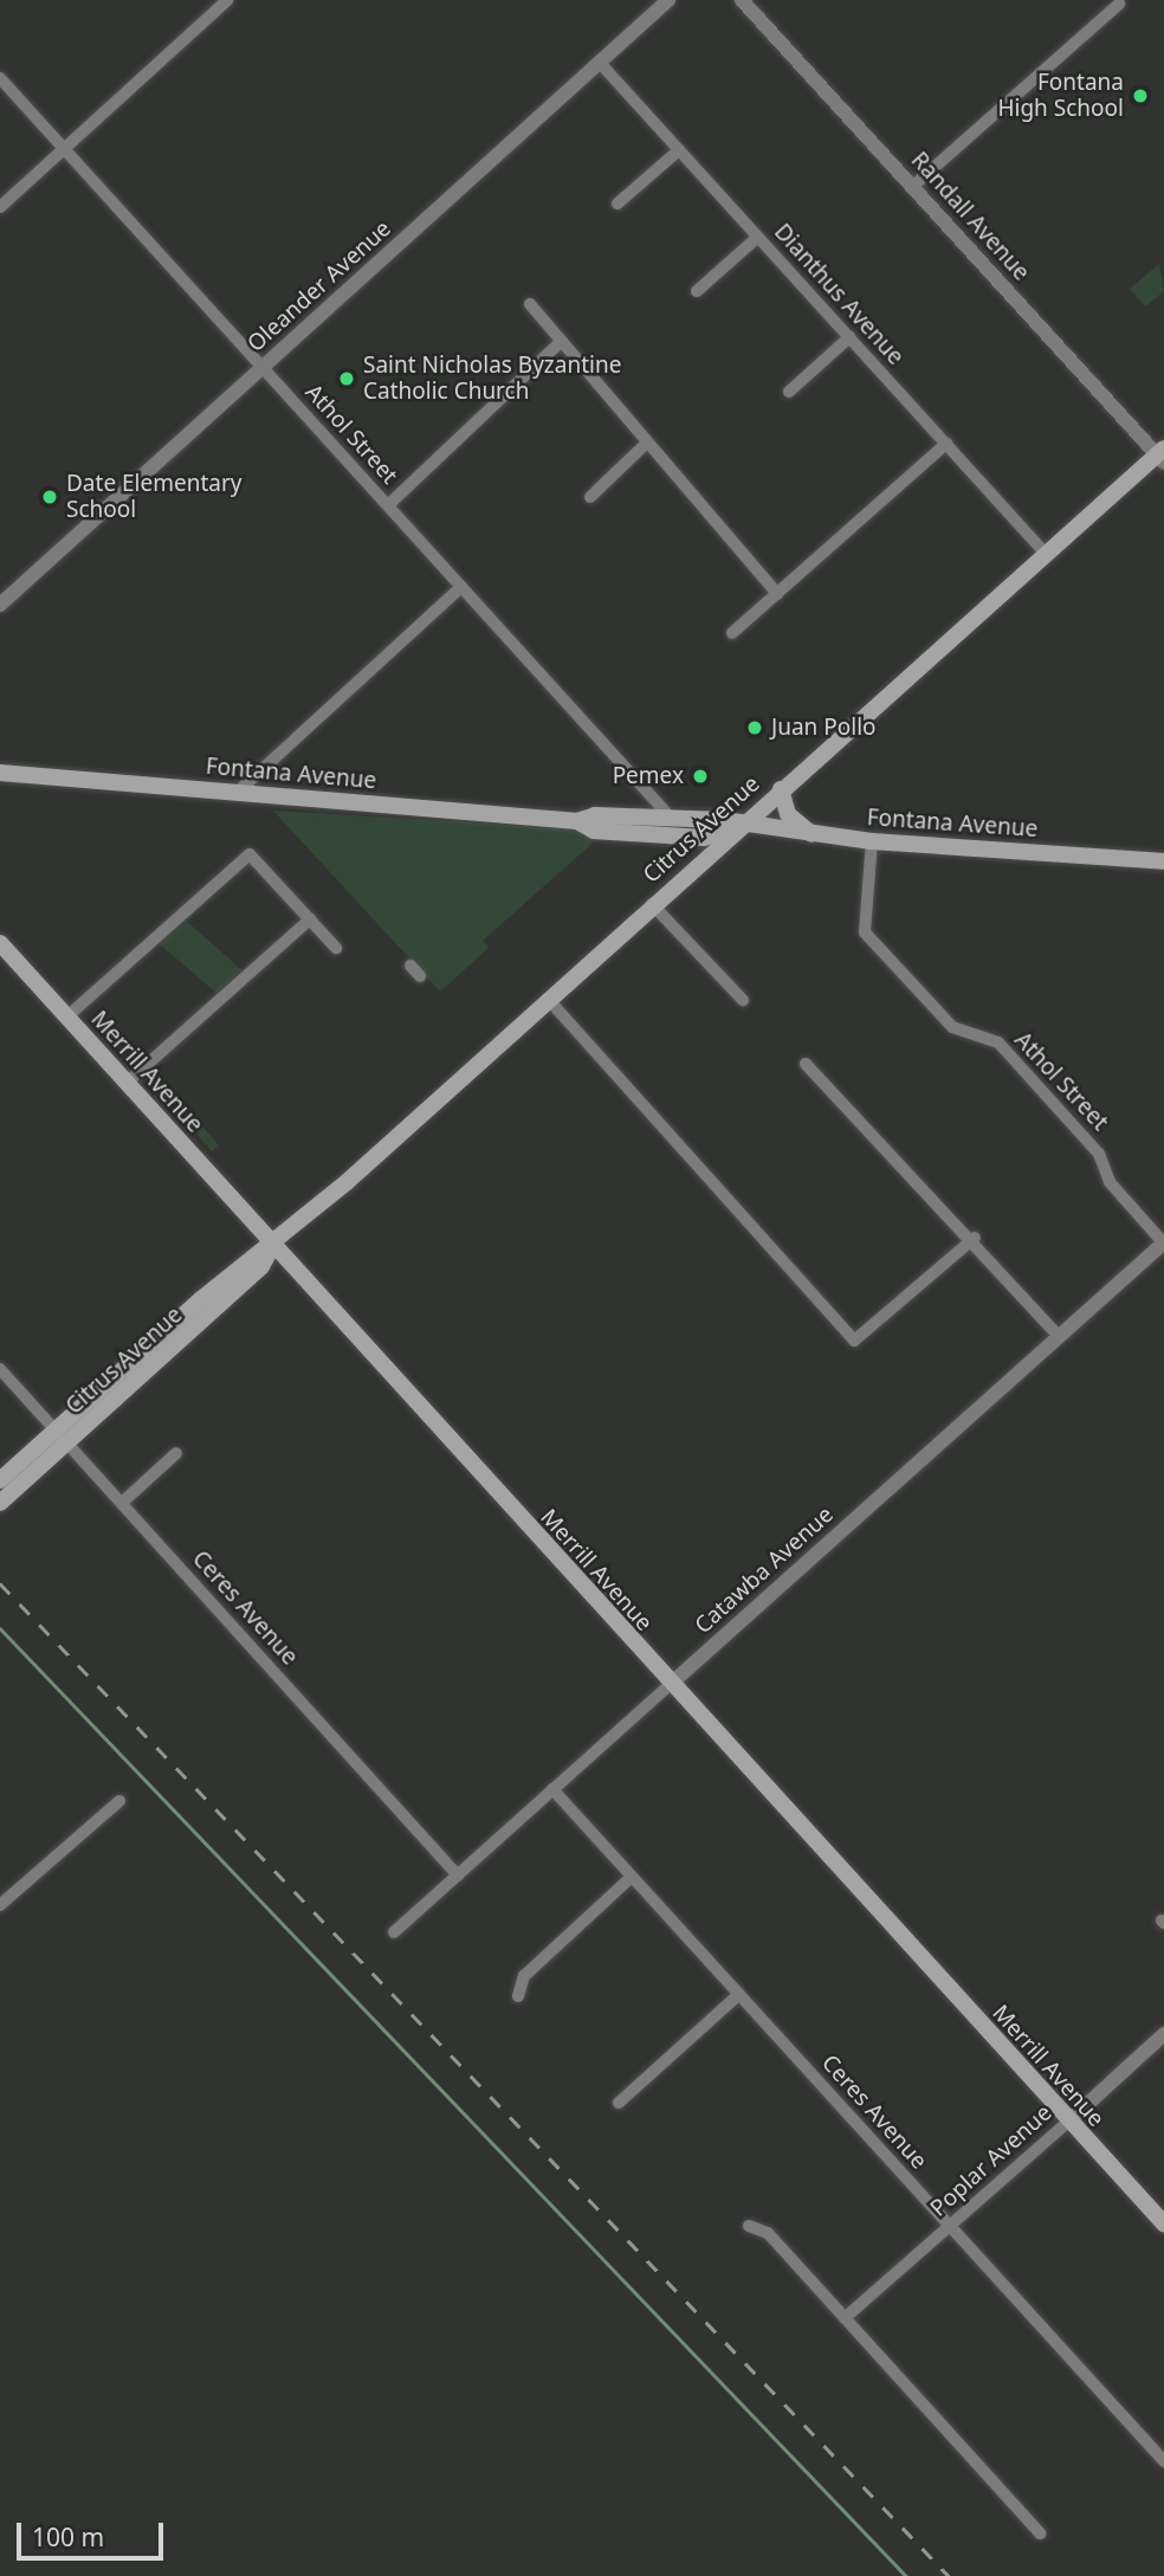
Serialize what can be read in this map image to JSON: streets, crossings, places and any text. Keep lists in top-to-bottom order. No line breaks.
{"streets":{"main road":["Fontana Avenue","Citrus Avenue","Merrill Avenue"],"street":["Randall Avenue","Oleander Avenue","Dianthus Avenue","Athol Street","Catawba Avenue","Ceres Avenue","Poplar Avenue"]},"crossings":[["Randall Avenue","Citrus Avenue"],["Oleander Avenue","Dianthus Avenue"],["Oleander Avenue","Athol Street"],["Dianthus Avenue","Citrus Avenue"],["Athol Street","Fontana Avenue"],["Athol Street","Catawba Avenue"],["Fontana Avenue","Citrus Avenue"],["Citrus Avenue","Merrill Avenue"],["Citrus Avenue","Ceres Avenue"],["Merrill Avenue","Catawba Avenue"],["Merrill Avenue","Poplar Avenue"],["Catawba Avenue","Ceres Avenue"],["Ceres Avenue","Poplar Avenue"]],"places":["Fontana High School","Saint Nicholas Byzantine Catholic Church","Date Elementary School","Juan Pollo","Pemex"],"scale_bar":"100 m"}
